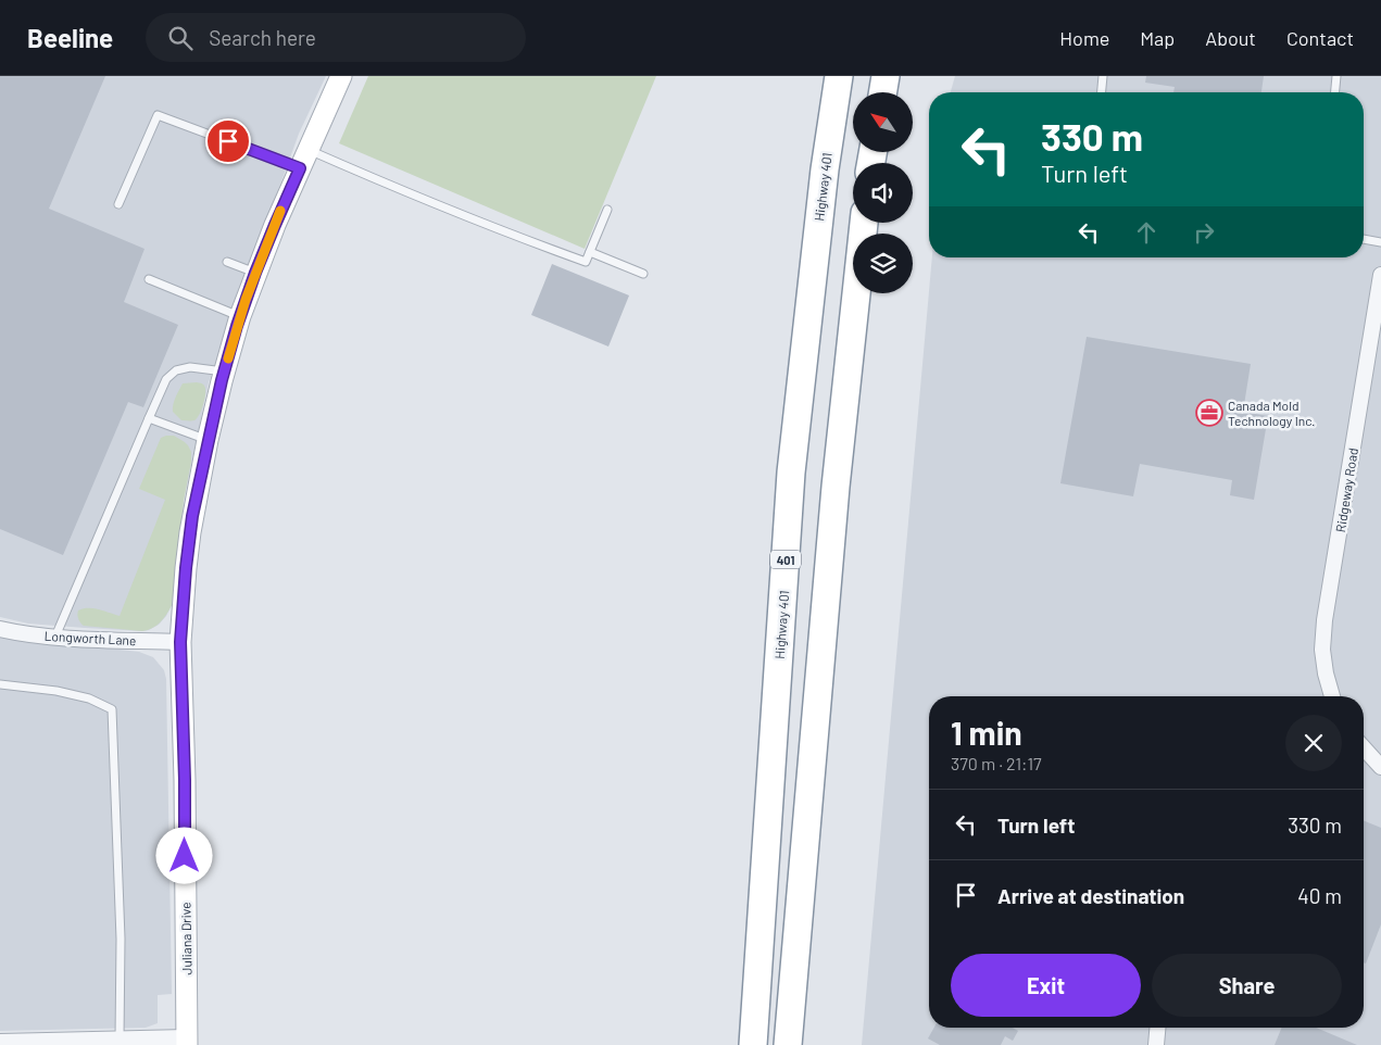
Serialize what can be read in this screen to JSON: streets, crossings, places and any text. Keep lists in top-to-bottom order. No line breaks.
{"streets":{"highway":["Highway 401","401"],"street":["Ridgeway Road","Longworth Lane","Juliana Drive"]},"crossings":[["Longworth Lane","Juliana Drive"]],"places":{"office":["Canada Mold Technology Inc."]},"north":"top left","page":{"header":"Beeline","search":"Search here","nav":["Home","Map","About","Contact"],"turn":["330 m","Turn left"],"heading":["1 min","370 m · 21:17"],"list":[{"name":"Turn left","value":"330 m"},{"name":"Arrive at destination","value":"40 m"}],"buttons":["Exit","Share"]}}
